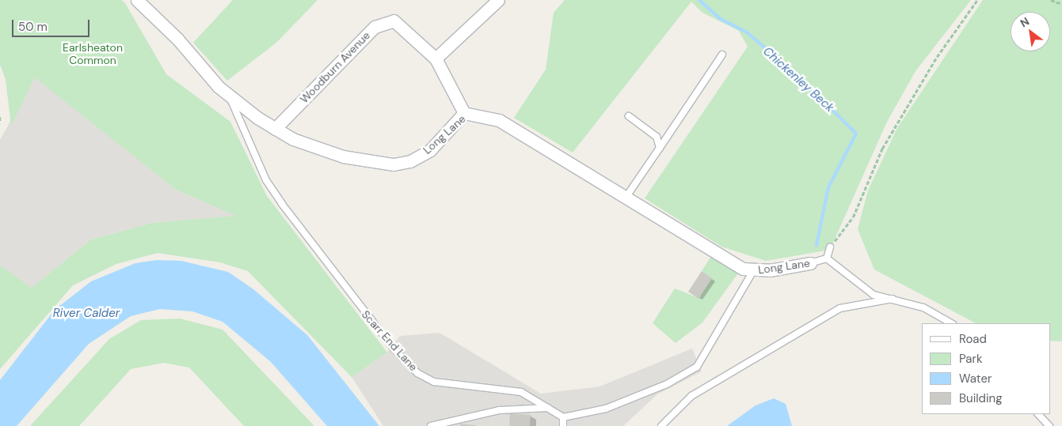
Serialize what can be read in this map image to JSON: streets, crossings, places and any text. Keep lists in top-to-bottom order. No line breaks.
{"streets":{"street":["Woodburn Avenue","Long Lane"],"lane":["Scarr End Lane"]},"crossings":[["Woodburn Avenue","Long Lane"],["Long Lane","Scarr End Lane"]],"water":["Chickenley Beck","River Calder"],"parks":["Earlsheaton Common"],"legend":["Road","Park","Water","Building"],"scale_bar":"50 m","north":"top left"}
